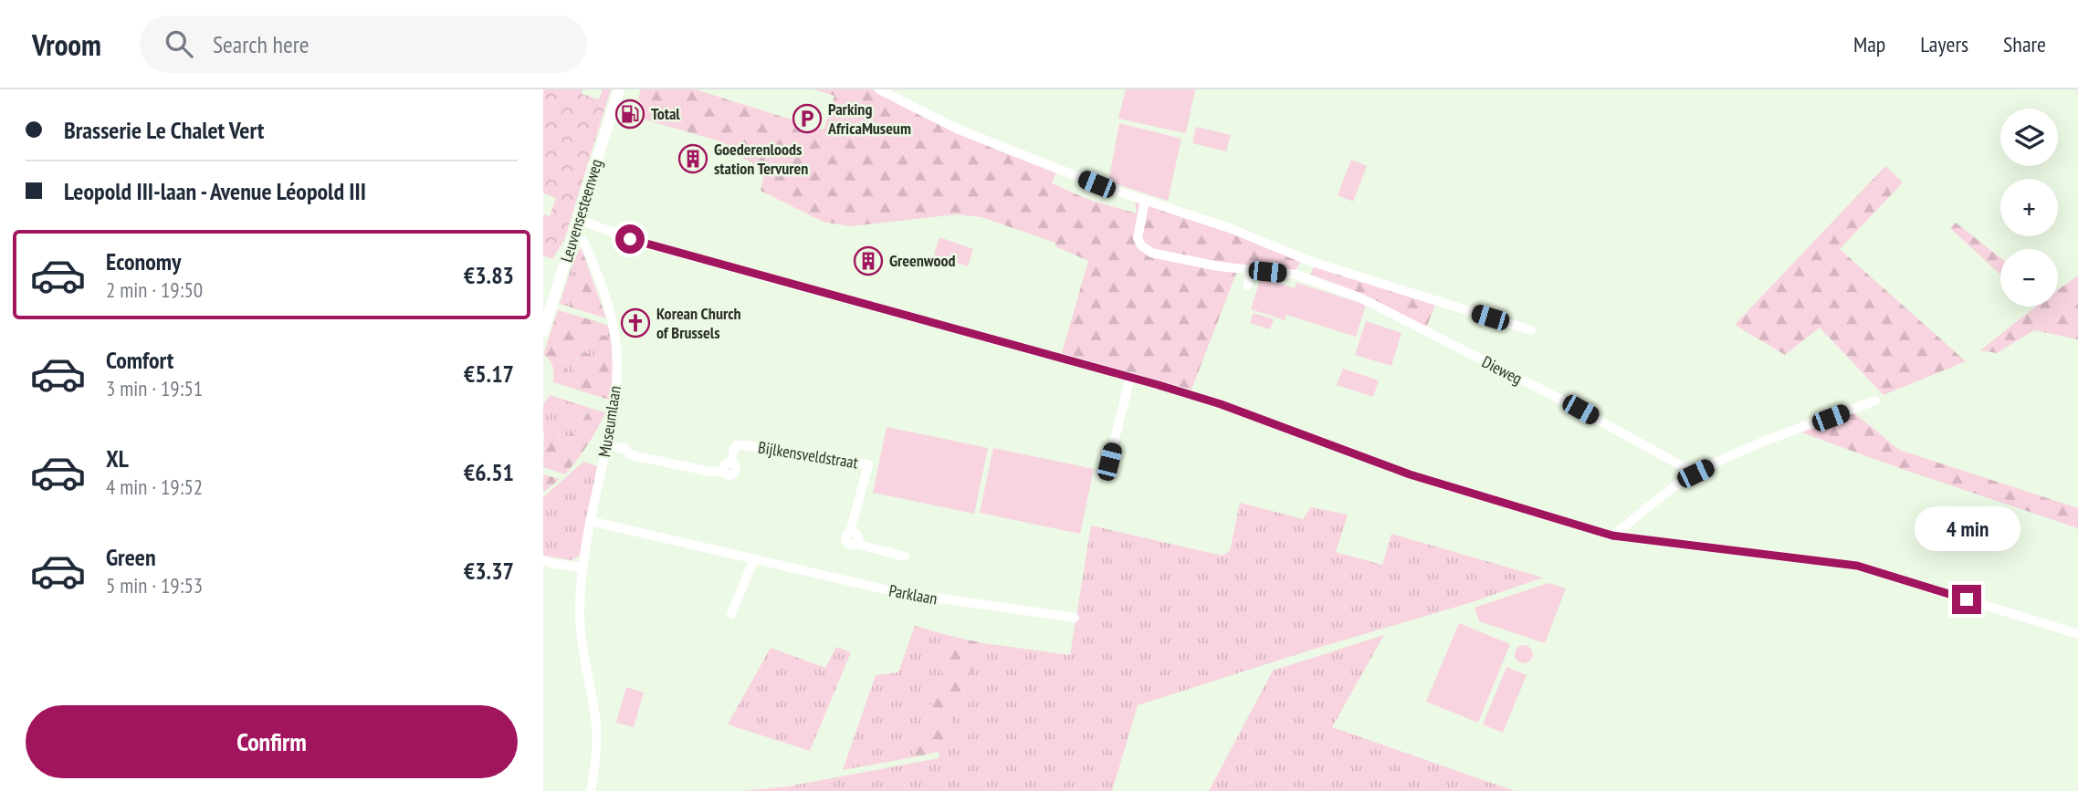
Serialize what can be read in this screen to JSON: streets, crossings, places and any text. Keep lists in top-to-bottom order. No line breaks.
{"streets":{"main road":["Leuvensesteenweg"],"street":["Dieweg","Museumlaan","Bijlkensveldstraat","Parklaan"]},"crossings":[["Museumlaan","Bijlkensveldstraat"],["Museumlaan","Parklaan"]],"places":{"fuel station":["Total"],"parking":["Parking AfricaMuseum"],"building":["Goederenloods station Tervuren","Greenwood"],"church":["Korean Church of Brussels"]},"page":{"header":"Vroom","search":"Search here","nav":["Map","Layers","Share"],"banner":["Brasserie Le Chalet Vert","Leopold III-laan - Avenue Léopold III"],"map_buttons":["+","−"],"list":[{"name":"Economy","note":"2 min · 19:50","value":"€3.83"},{"name":"Comfort","note":"3 min · 19:51","value":"€5.17"},{"name":"XL","note":"4 min · 19:52","value":"€6.51"},{"name":"Green","note":"5 min · 19:53","value":"€3.37"}],"bubble":"4 min","buttons":"Confirm"}}
